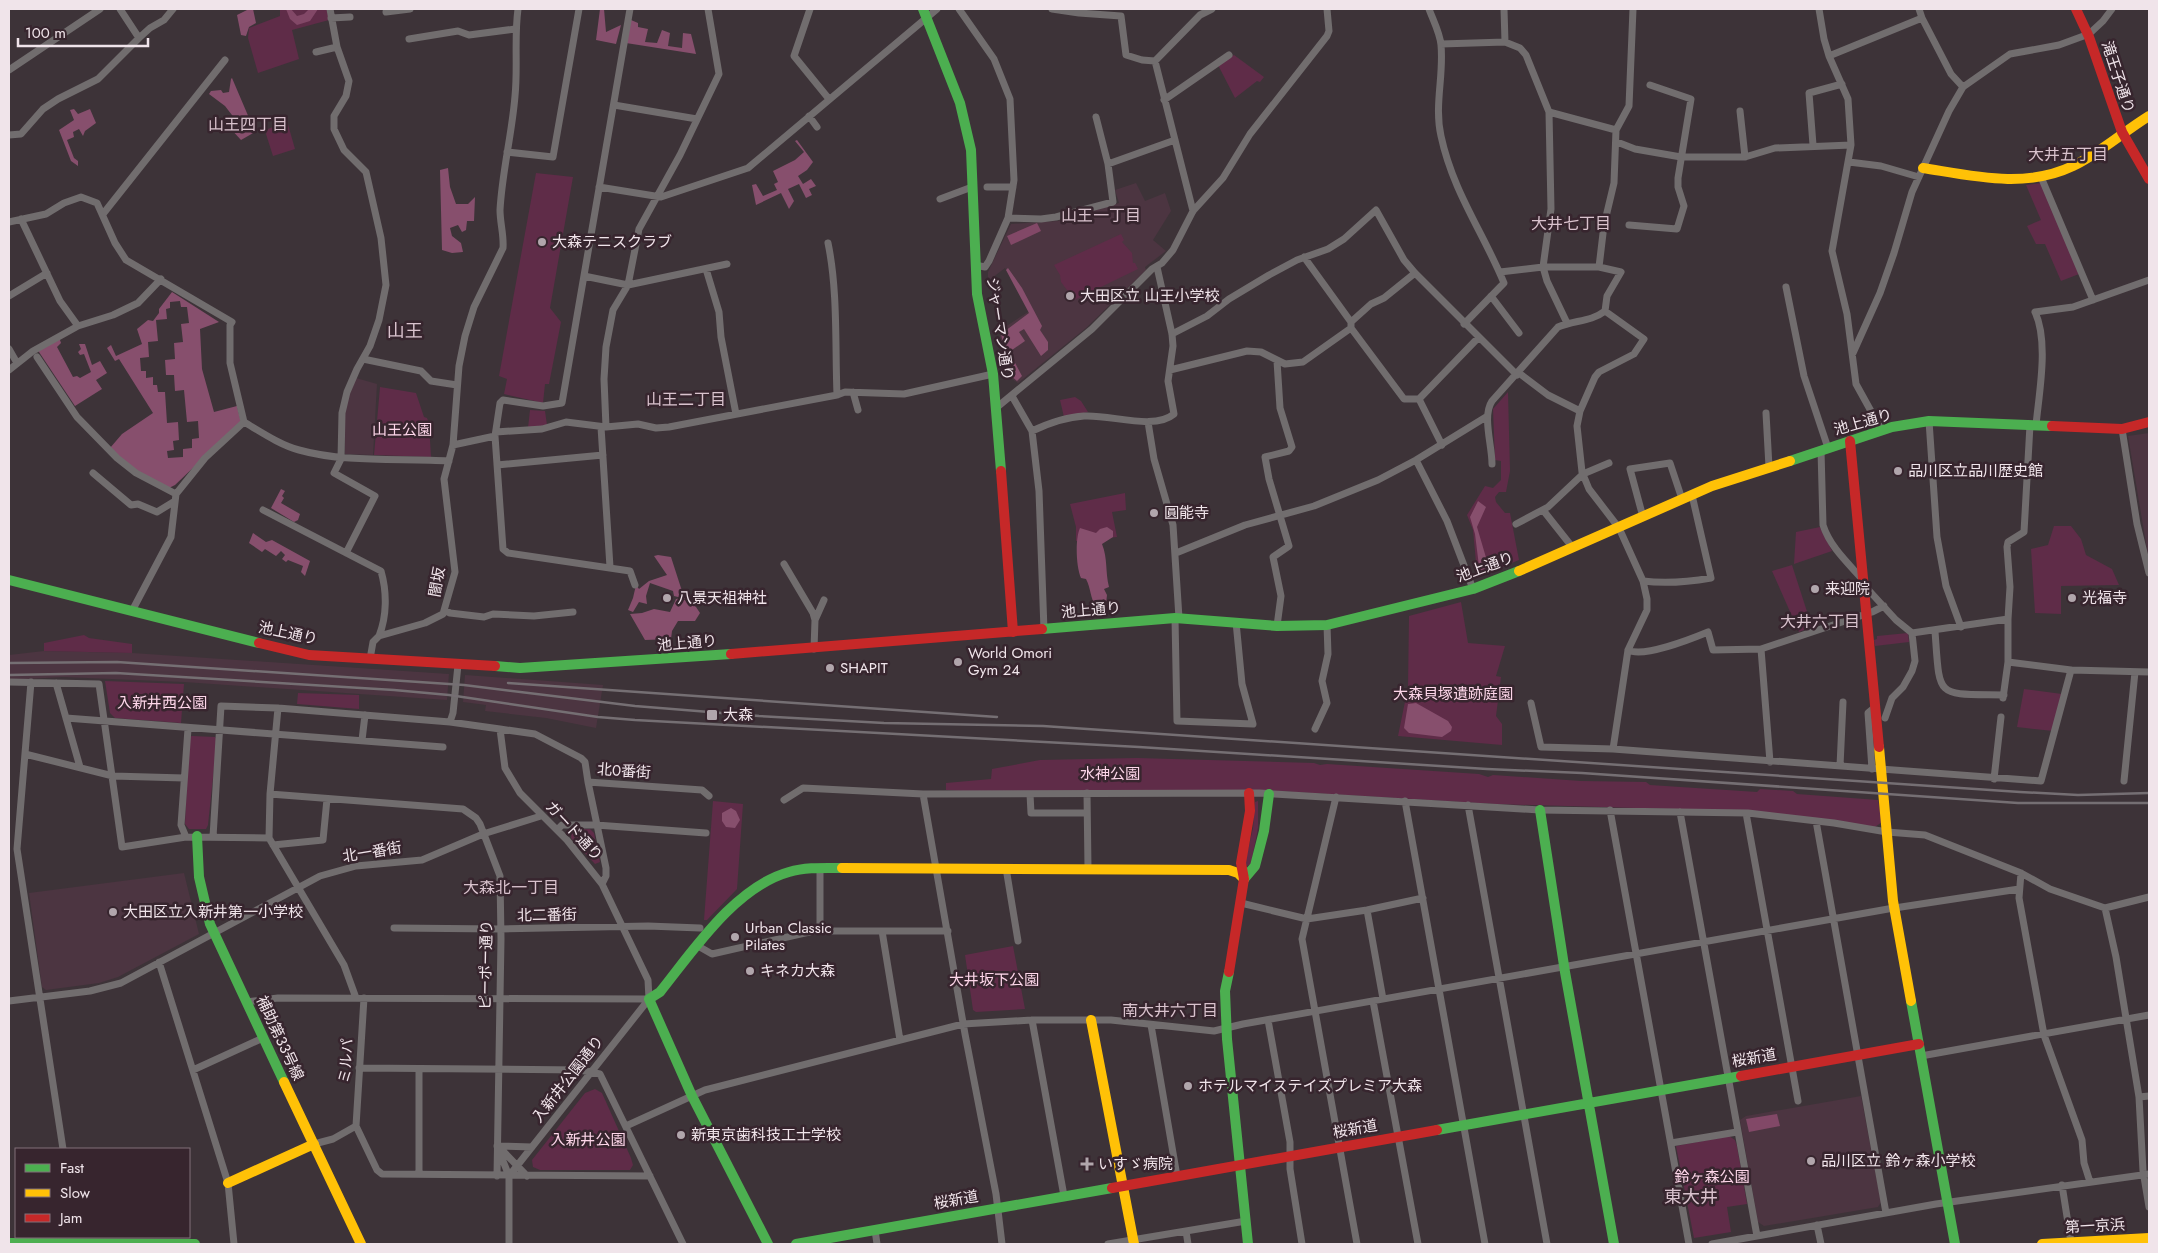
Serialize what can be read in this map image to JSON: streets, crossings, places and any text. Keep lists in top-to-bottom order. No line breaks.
{"streets":{"main road":["滝王子通り","ジャーマン通り","池上通り","補助第33号線","桜新道","第一京浜"],"street":["闇坂","北0番街","ガード通り","北一番街","北二番街","ピーポー通り","ミルパ","入新井公園通り"]},"crossings":[["ジャーマン通り","池上通り"],["北0番街","ガード通り"],["ガード通り","北一番街"],["ガード通り","北二番街"],["ガード通り","入新井公園通り"],["北一番街","ピーポー通り"],["北一番街","補助第33号線"],["北二番街","ピーポー通り"]],"districts":["山王四丁目","大井五丁目","山王一丁目","大井七丁目","山王","山王二丁目","大井六丁目","大森北一丁目","南大井六丁目","東大井"],"parks":["山王公園","大森貝塚遺跡庭園","入新井西公園","水神公園","大井坂下公園","入新井公園","鈴ヶ森公園"],"places":{"other":["大森テニスクラブ","大田区立 山王小学校","品川区立品川歴史館","圓能寺","来迎院","八景天祖神社","光福寺","World Omori Gym 24","SHAPIT","大田区立入新井第一小学校","Urban Classic Pilates","キネカ大森","ホテルマイステイズプレミア大森","新東京歯科技工士学校","品川区立 鈴ヶ森小学校"],"transit":["大森"],"health":["いすゞ病院"]},"legend":["Fast","Slow","Jam"],"scale_bar":"100 m"}
